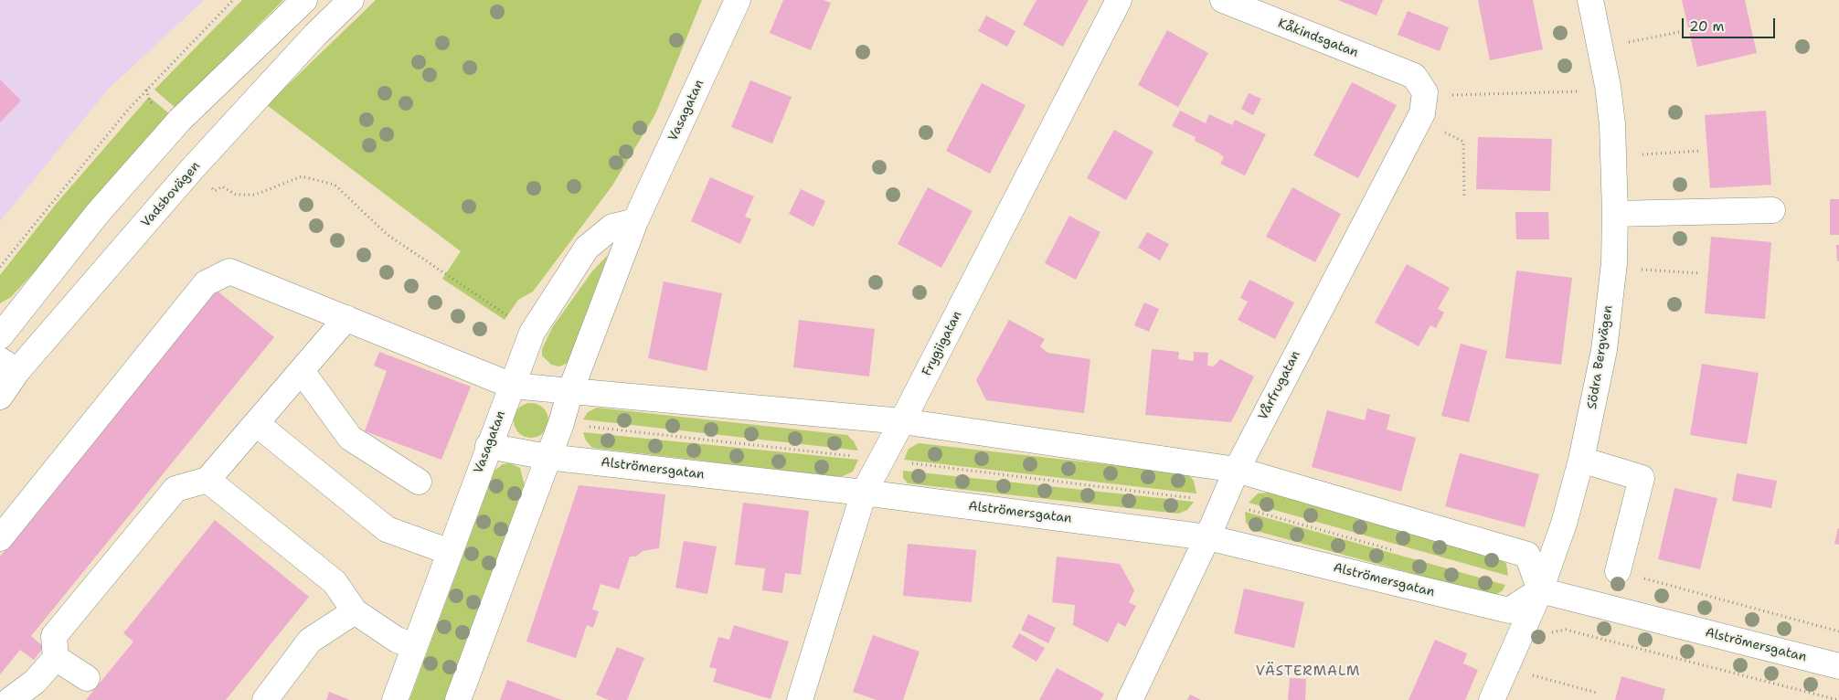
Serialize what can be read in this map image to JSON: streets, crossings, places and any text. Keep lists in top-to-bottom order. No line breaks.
{"streets":{"street":["Kåkindsgatan","Vasagatan","Vadsbovägen","Frygiigatan","Södra Bergvägen","Vårfrugatan","Alströmersgatan"]},"crossings":[["Kåkindsgatan","Vårfrugatan"],["Vasagatan","Alströmersgatan"],["Frygiigatan","Alströmersgatan"],["Södra Bergvägen","Alströmersgatan"],["Vårfrugatan","Alströmersgatan"]],"districts":["VÄSTERMALM"],"scale_bar":"20 m"}
